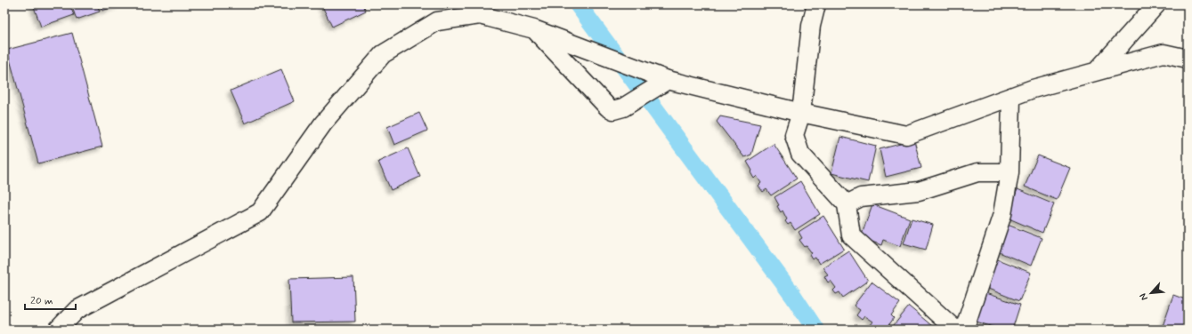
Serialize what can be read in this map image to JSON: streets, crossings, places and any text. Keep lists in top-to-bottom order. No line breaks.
{"scale_bar":"20 m","north":"bottom left"}
